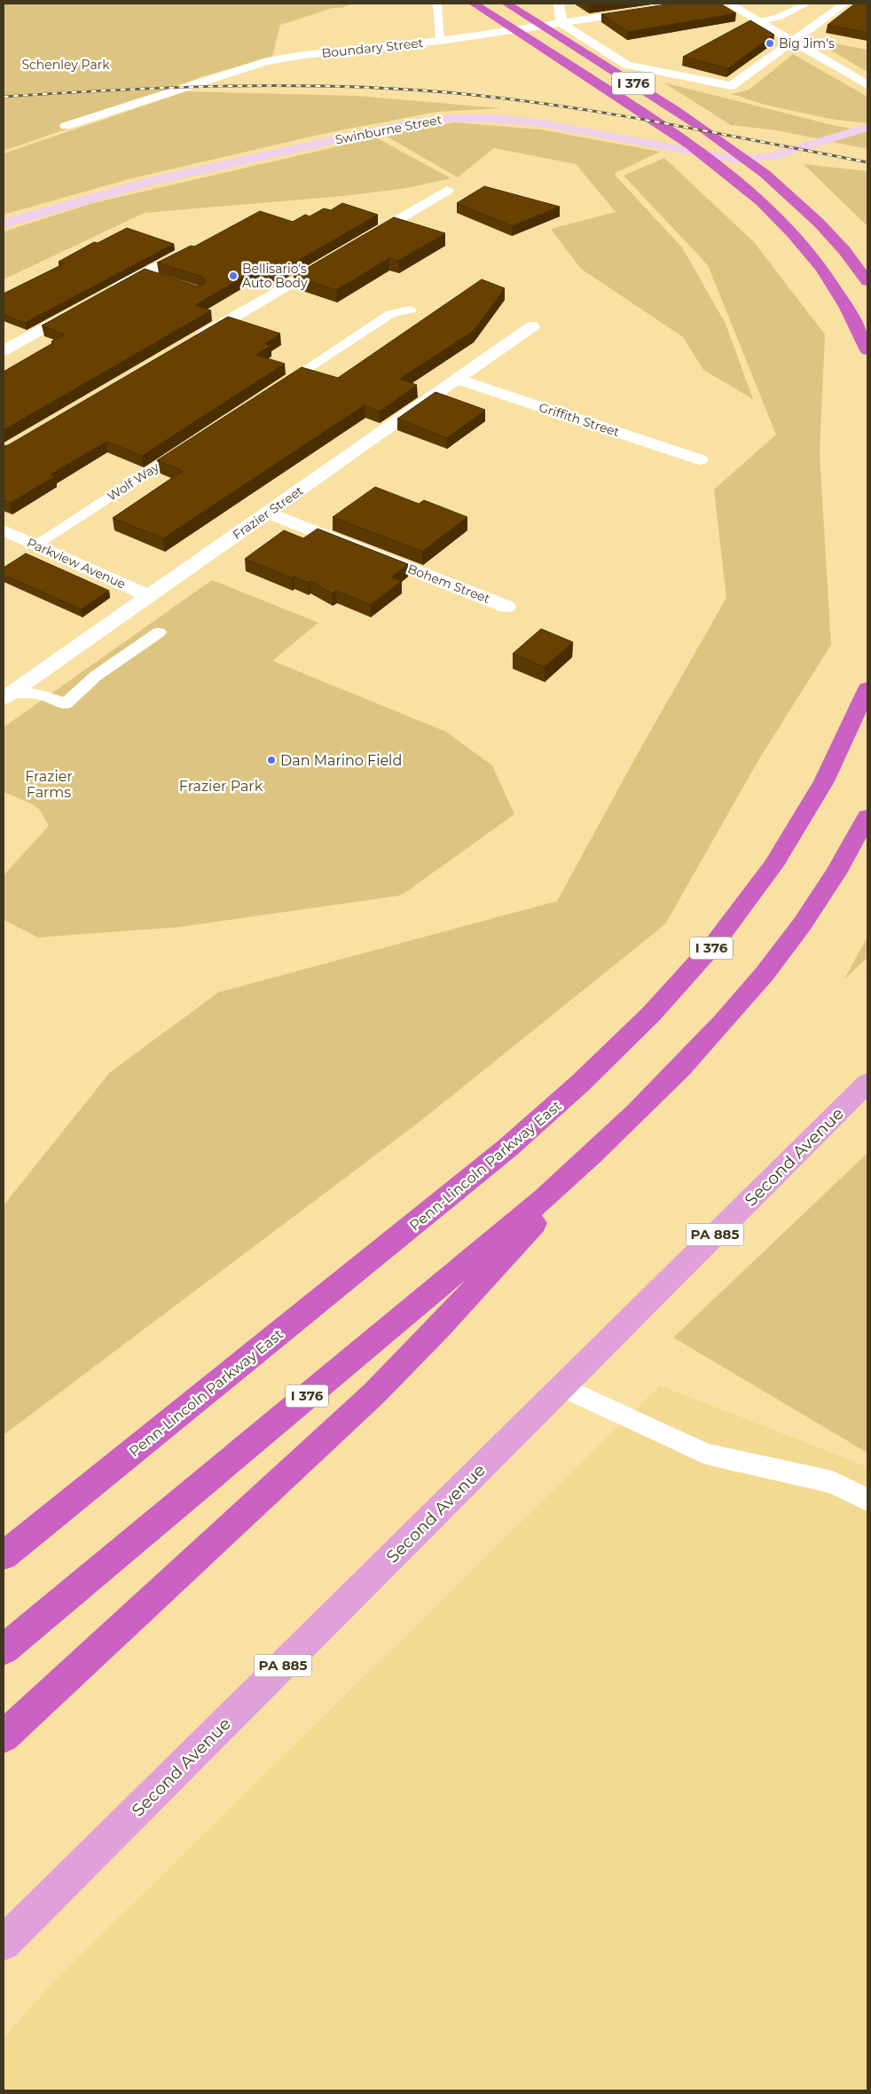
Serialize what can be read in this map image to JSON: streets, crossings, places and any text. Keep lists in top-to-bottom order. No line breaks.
{"streets":{"highway":["I 376","Penn-Lincoln Parkway East"],"main road":["Second Avenue","PA 885"],"street":["Boundary Street","Swinburne Street","Griffith Street","Frazier Street","Parkview Avenue","Bohem Street"],"lane":["Wolf Way"]},"crossings":[["Griffith Street","Frazier Street"],["Wolf Way","Parkview Avenue"],["Frazier Street","Parkview Avenue"],["Frazier Street","Bohem Street"]],"parks":["Schenley Park","Frazier Farms","Frazier Park"],"places":["Big Jim's","Bellisario's Auto Body","Dan Marino Field"]}
